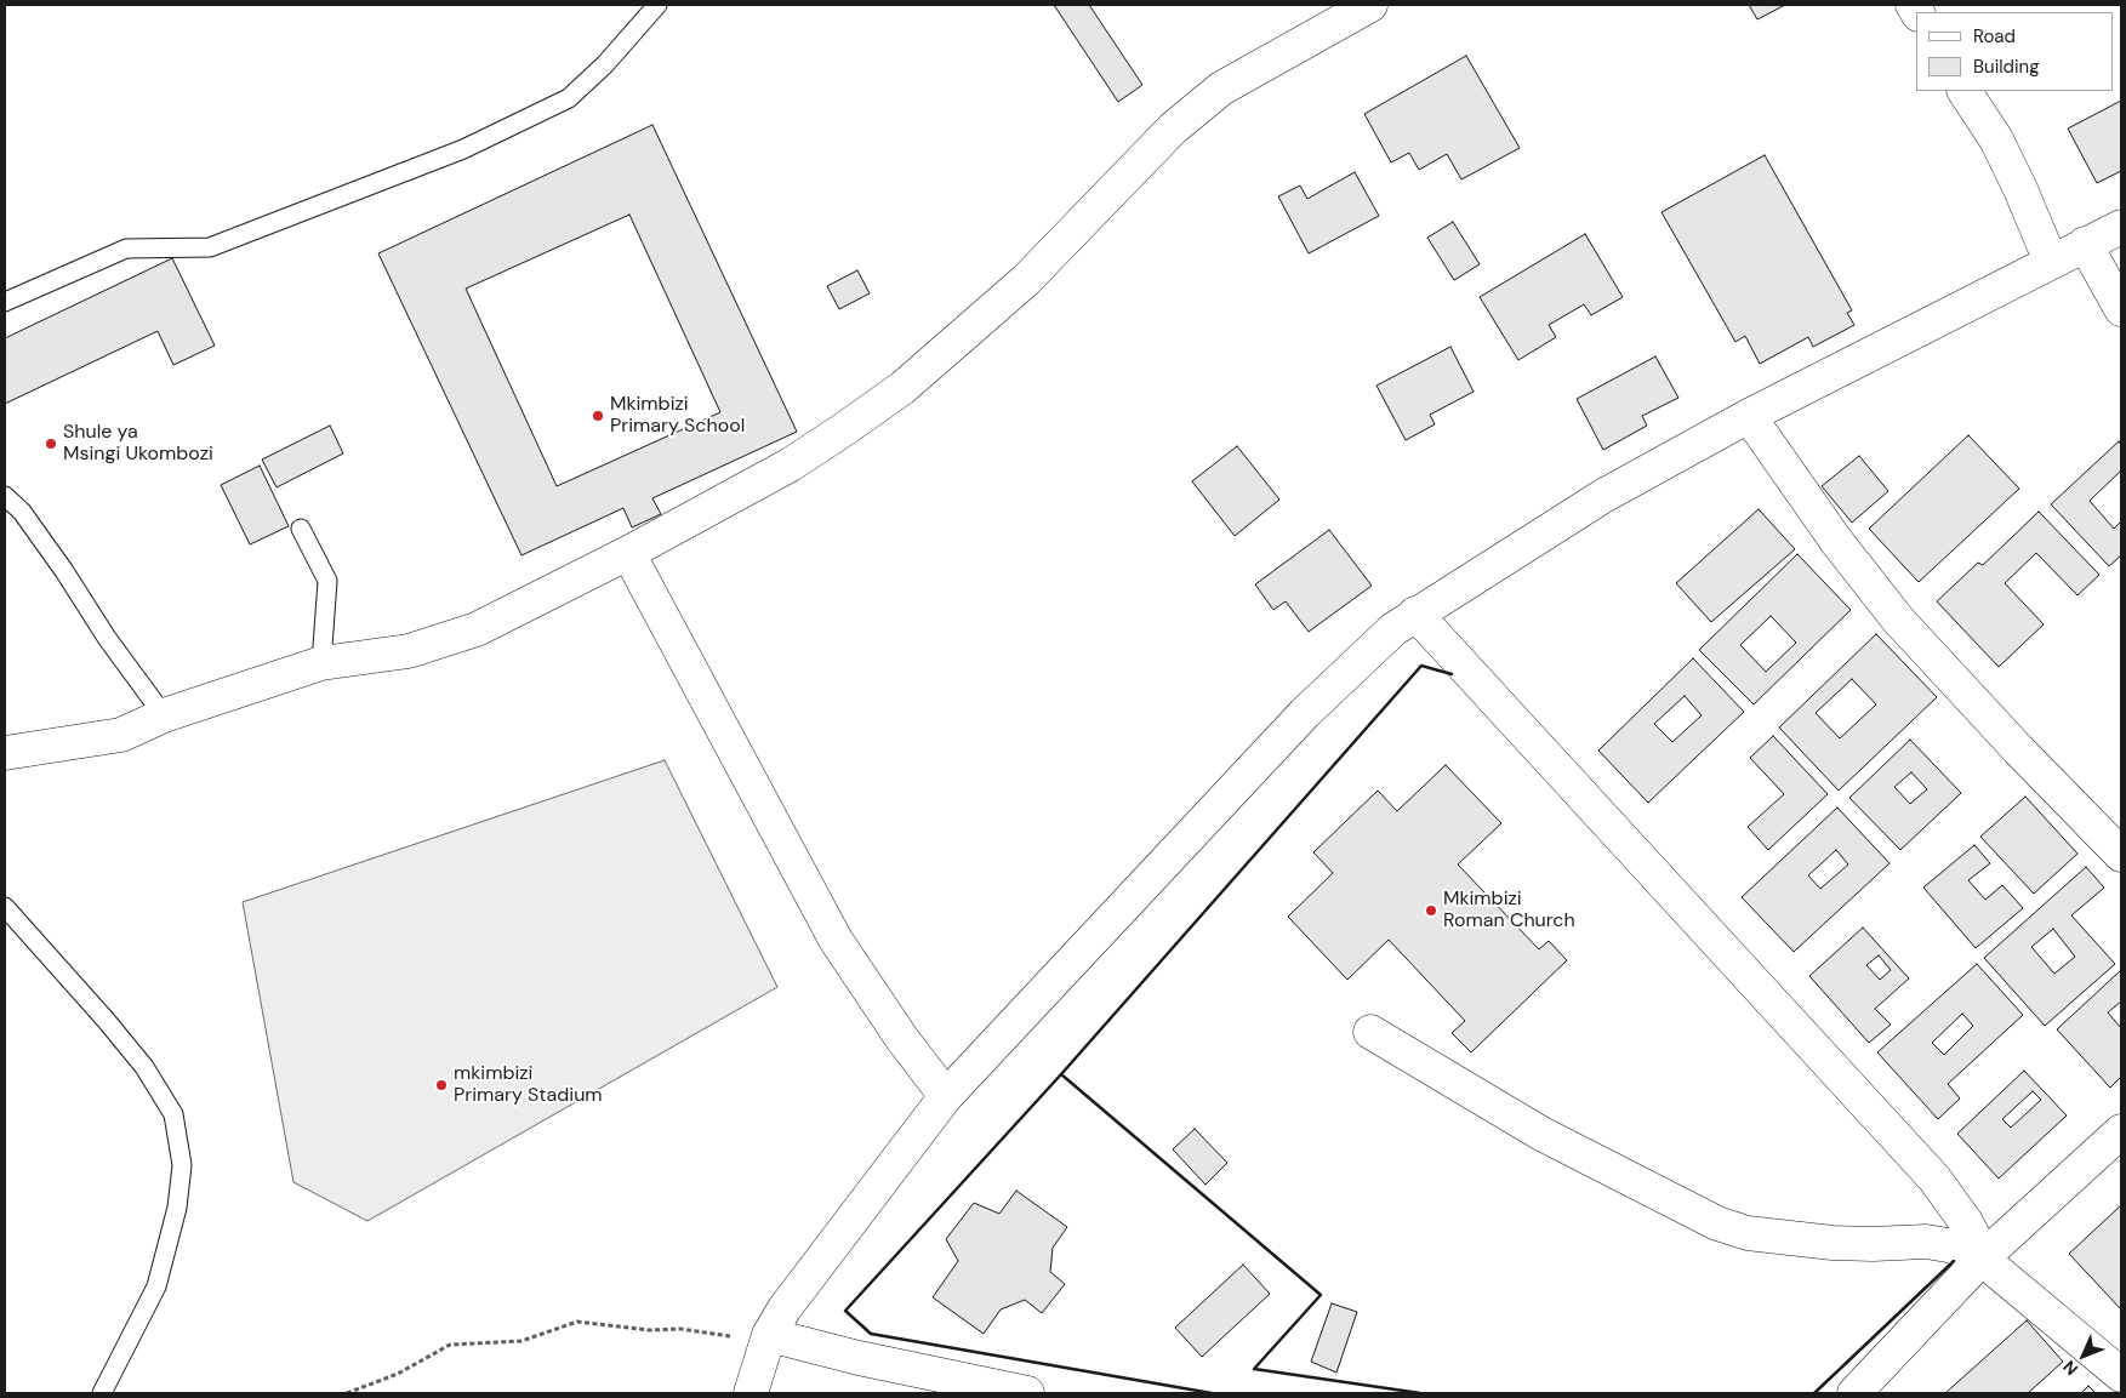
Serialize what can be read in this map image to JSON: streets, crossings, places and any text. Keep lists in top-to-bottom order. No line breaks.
{"places":["Mkimbizi Primary School","Shule ya Msingi Ukombozi","Mkimbizi Roman Church","mkimbizi Primary Stadium"],"legend":["Road","Building"],"north":"bottom left"}
